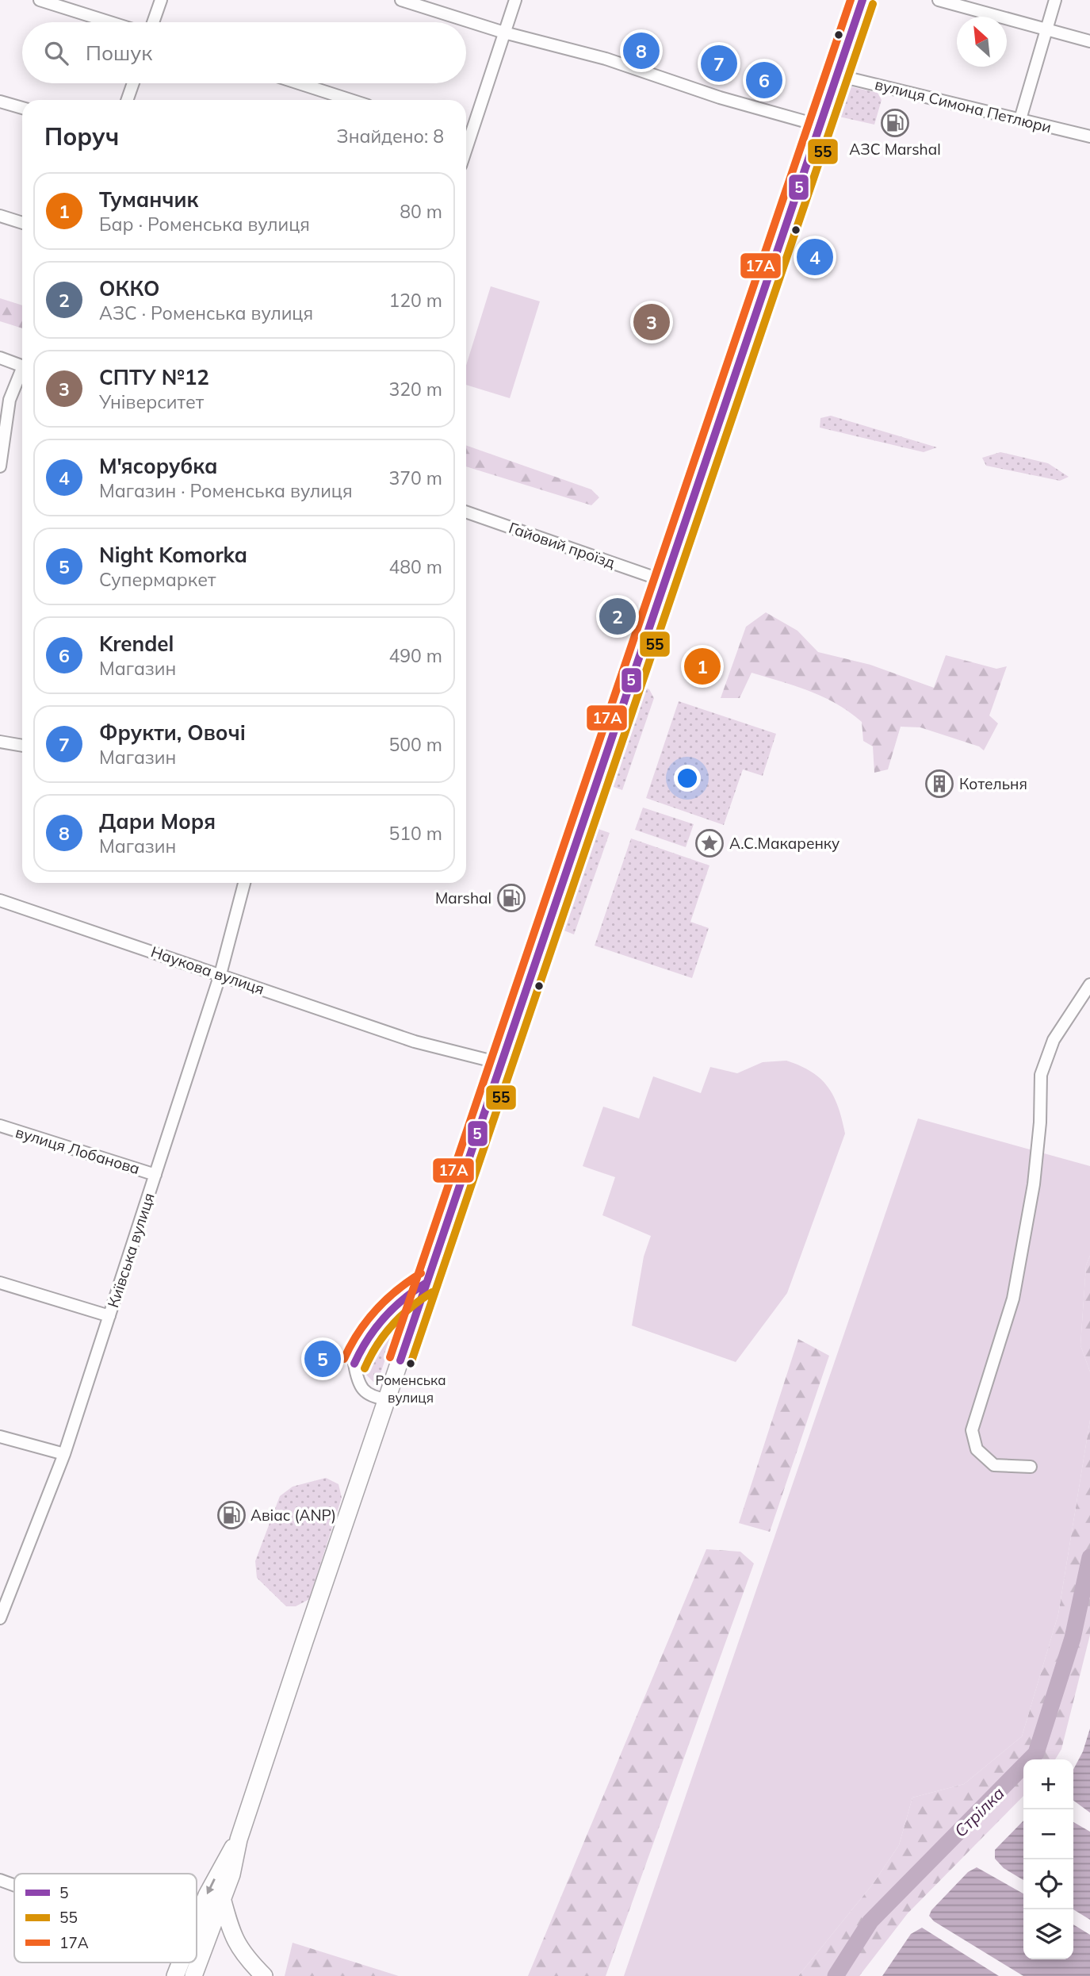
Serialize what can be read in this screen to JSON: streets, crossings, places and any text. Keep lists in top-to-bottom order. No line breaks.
{"streets":{"street":["вулиця Симона Петлюри","Гайовий проїзд","Наукова вулиця","вулиця Лобанова","Київська вулиця"]},"crossings":[["Наукова вулиця","Київська вулиця"],["вулиця Лобанова","Київська вулиця"]],"water":["Стрілка"],"places":{"fuel station":["АЗС Marshal","Marshal","Авіас (ANP)"],"building":["Котельня"],"place":["А.С.Макаренку"],"other":["Роменська вулиця"]},"lines":["transit line 5","transit line 17А","transit line 55"],"legend":["5","55","17А"],"north":"top left","page":{"search":"Пошук","pins":["8","7","6","4","3","2","1","5"],"heading":["Поруч","Знайдено: 8"],"list":[{"mark":"1","name":"Туманчик","note":"Бар · Роменська вулиця","value":"80 m"},{"mark":"2","name":"ОККО","note":"АЗС · Роменська вулиця","value":"120 m"},{"mark":"3","name":"СПТУ №12","note":"Університет","value":"320 m"},{"mark":"4","name":"М'ясорубка","note":"Магазин · Роменська вулиця","value":"370 m"},{"mark":"5","name":"Night Komorka","note":"Супермаркет","value":"480 m"},{"mark":"6","name":"Krendel","note":"Магазин","value":"490 m"},{"mark":"7","name":"Фрукти, Овочі","note":"Магазин","value":"500 m"},{"mark":"8","name":"Дари Моря","note":"Магазин","value":"510 m"}],"map_buttons":["+","−"]}}
